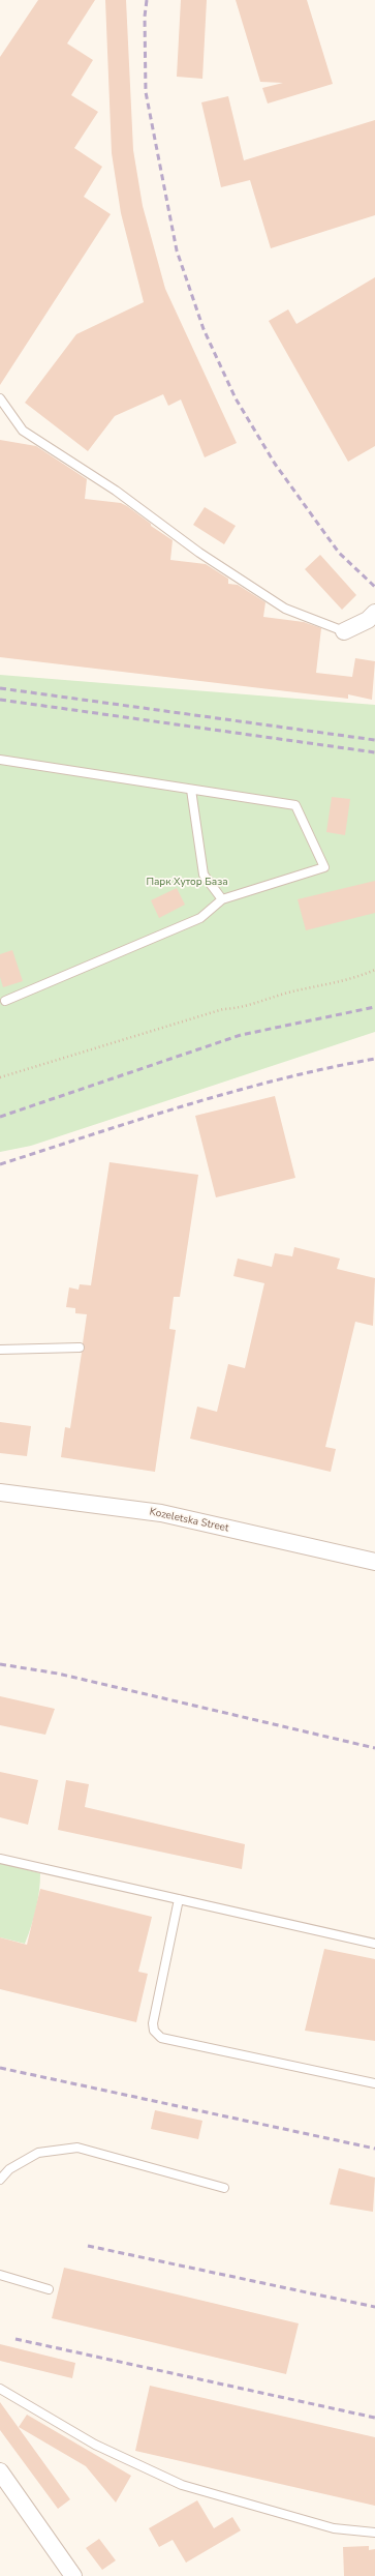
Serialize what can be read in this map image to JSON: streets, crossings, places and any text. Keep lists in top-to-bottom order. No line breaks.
{"streets":{"street":["Kozeletska Street"]},"parks":["Парк Хутор База"]}
